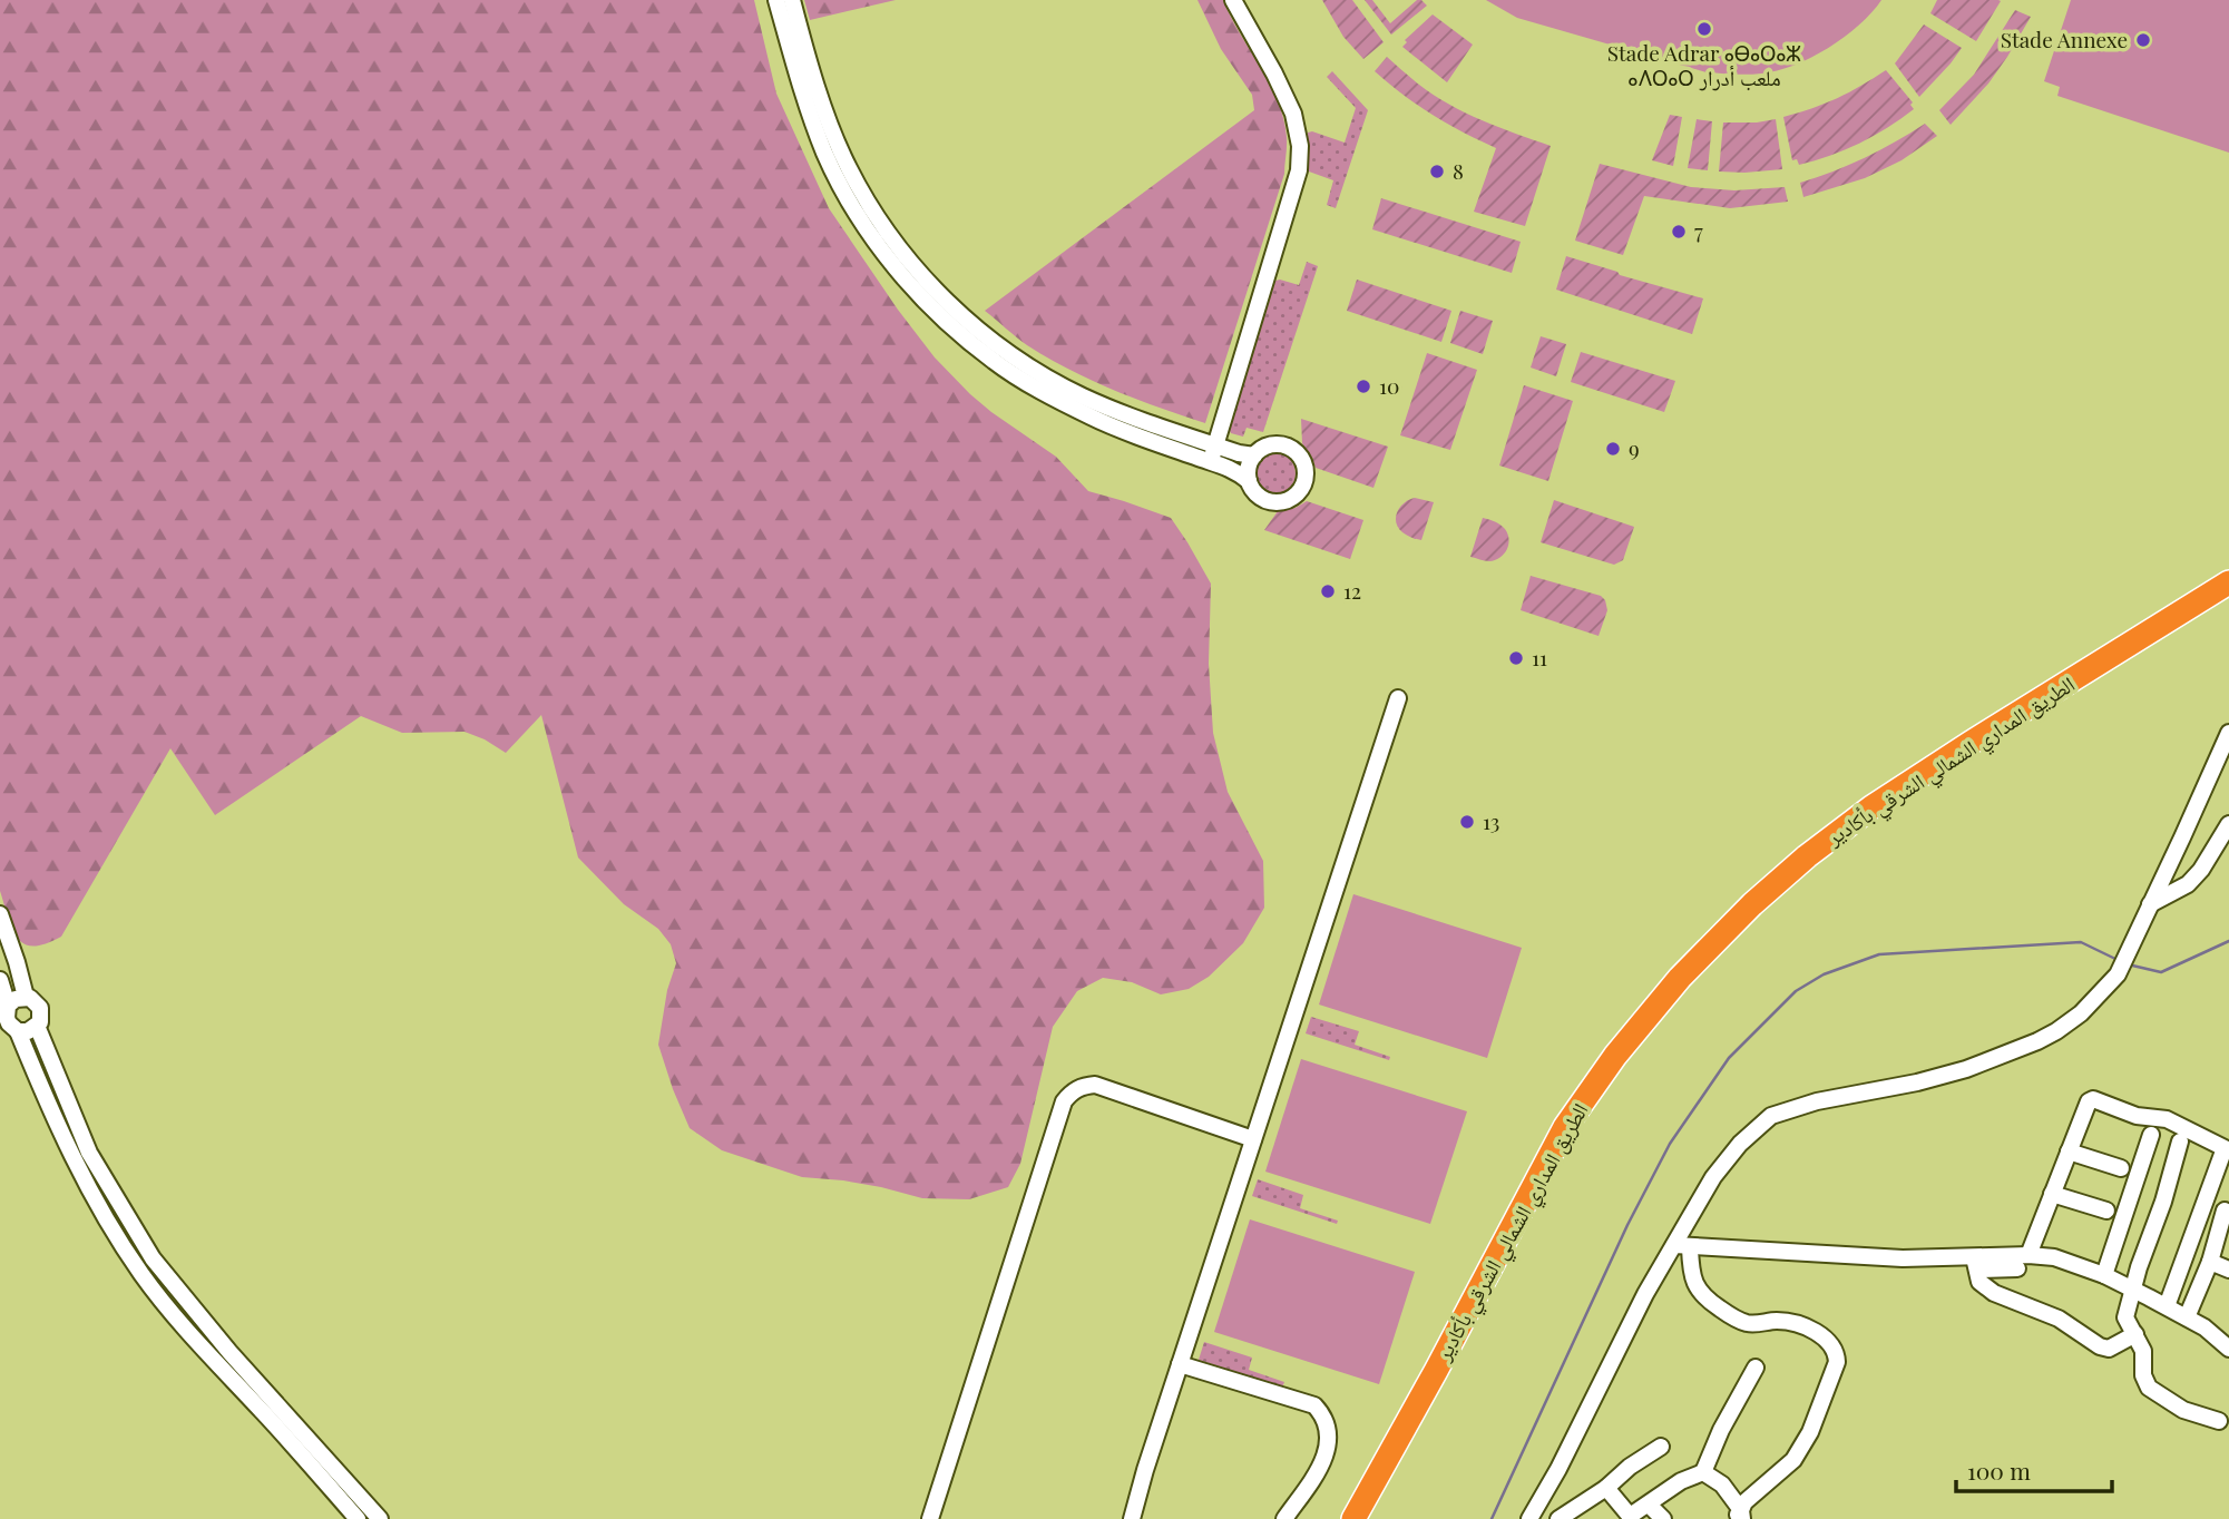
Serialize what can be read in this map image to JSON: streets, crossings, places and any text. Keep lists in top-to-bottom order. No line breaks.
{"streets":{"highway":["الطريق المداري الشمالي الشرقي بأكادير"]},"places":["Stade Adrar ⴰⴱⴰⵔⴰⵣ ⴰⴷⵔⴰⵔ ملعب أدرار","Stade Annexe","8","7","10","9","12","11","13"],"scale_bar":"100 m"}
